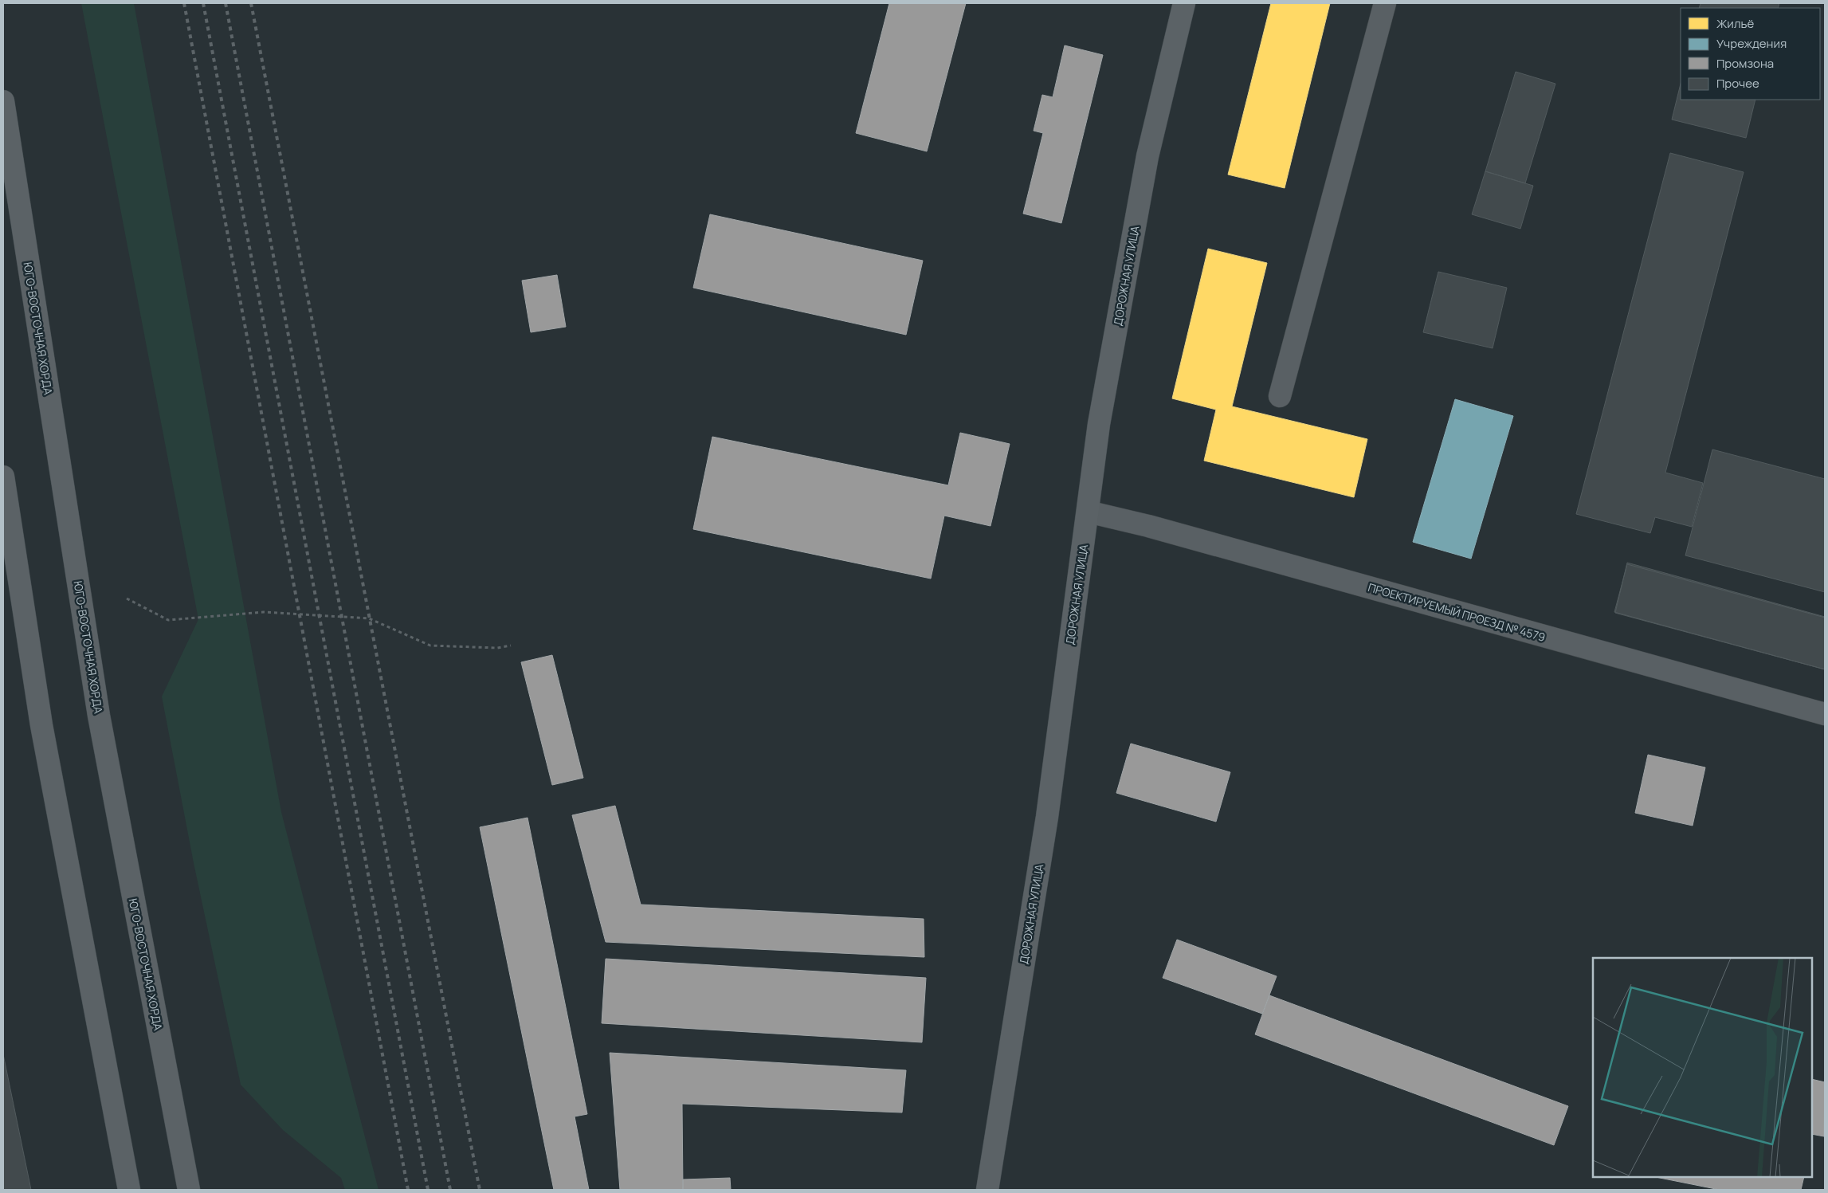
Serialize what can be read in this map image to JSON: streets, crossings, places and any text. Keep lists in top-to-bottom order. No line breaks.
{"streets":{"main road":["ДОРОЖНАЯ УЛИЦА","ЮГО-ВОСТОЧНАЯ ХОРДА"],"street":["ПРОЕКТИРУЕМЫЙ ПРОЕЗД № 4579"]},"crossings":[["ДОРОЖНАЯ УЛИЦА","ПРОЕКТИРУЕМЫЙ ПРОЕЗД № 4579"]],"legend":["Жильё","Учреждения","Промзона","Прочее"]}
